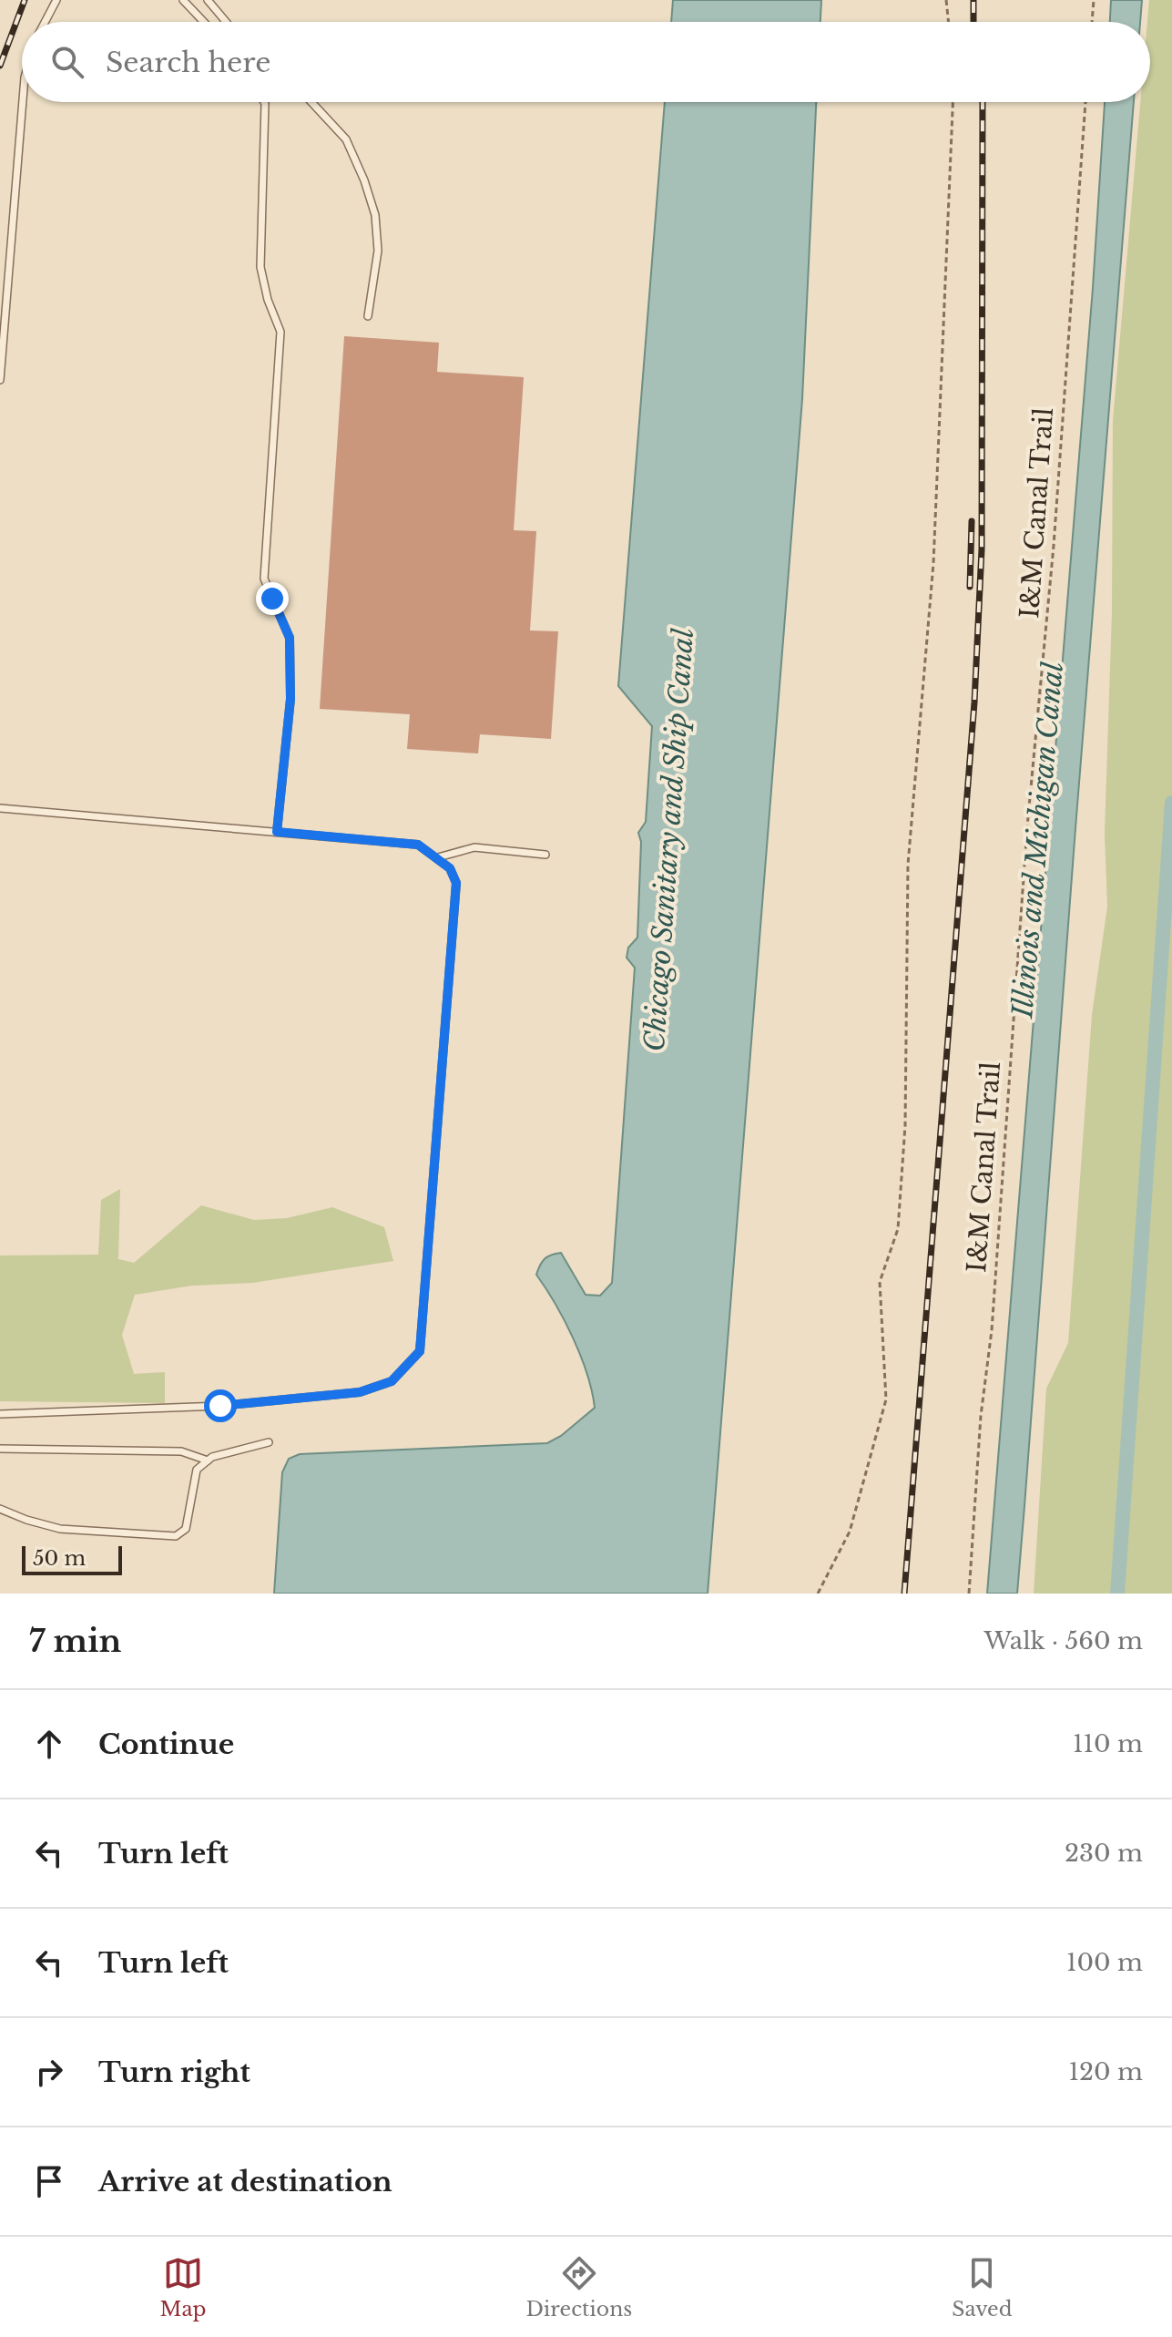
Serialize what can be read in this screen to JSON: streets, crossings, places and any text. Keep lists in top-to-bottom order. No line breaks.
{"streets":{"path":["I&M Canal Trail"]},"water":["Chicago Sanitary and Ship Canal","Illinois and Michigan Canal"],"scale_bar":"50 m","page":{"search":"Search here","scale":"50 m","heading":["7 min","Walk · 560 m"],"list":[["Continue","110 m"],["Turn left","230 m"],["Turn left","100 m"],["Turn right","120 m"],"Arrive at destination"],"nav":["Map","Directions","Saved"]}}
